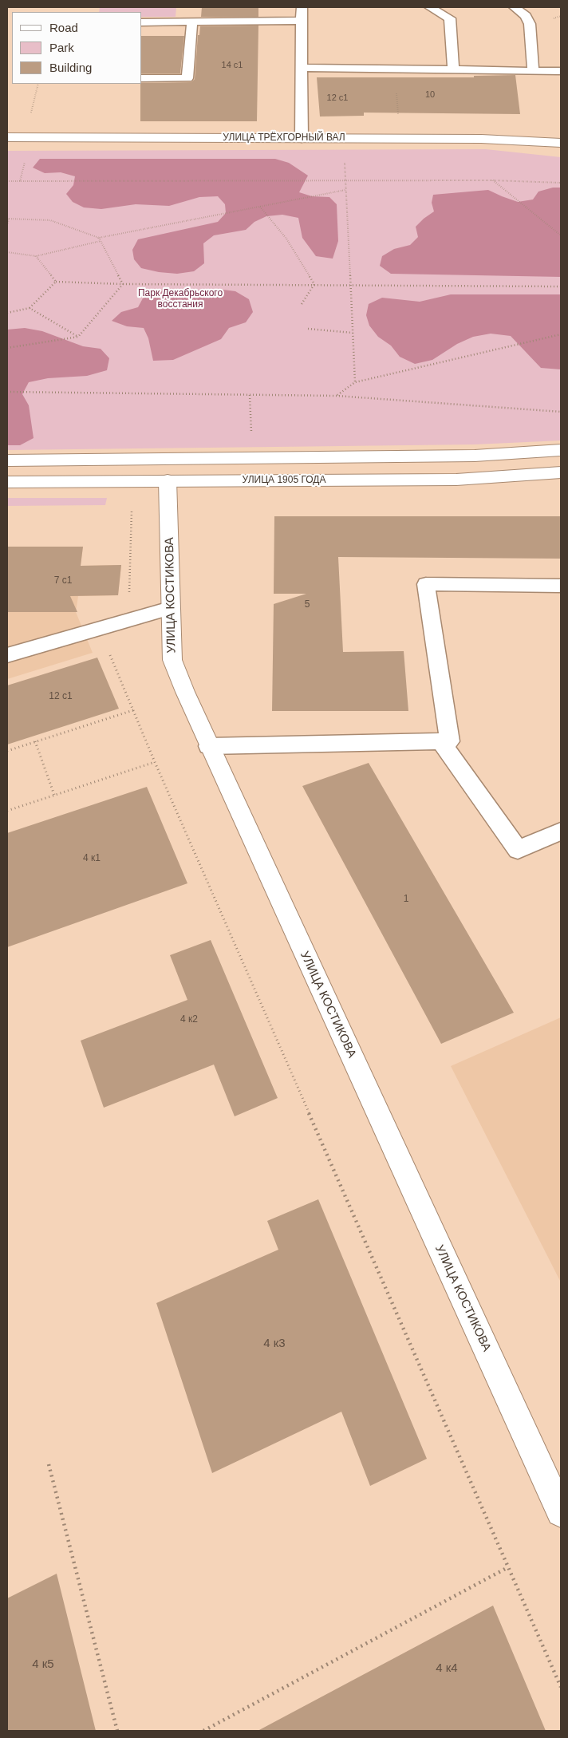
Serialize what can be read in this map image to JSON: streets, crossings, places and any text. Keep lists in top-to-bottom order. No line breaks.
{"streets":{"main road":["УЛИЦА ТРЁХГОРНЫЙ ВАЛ","УЛИЦА 1905 ГОДА","УЛИЦА КОСТИКОВА"]},"crossings":[["УЛИЦА 1905 ГОДА","УЛИЦА КОСТИКОВА"]],"parks":["Парк Декабрьского восстания"],"house_numbers":["14 с1","10","12 с1","7 с1","5","12 с1","4 к1","1","4 к2","4 к3","4 к5","4 к4"],"legend":["Road","Park","Building"]}
